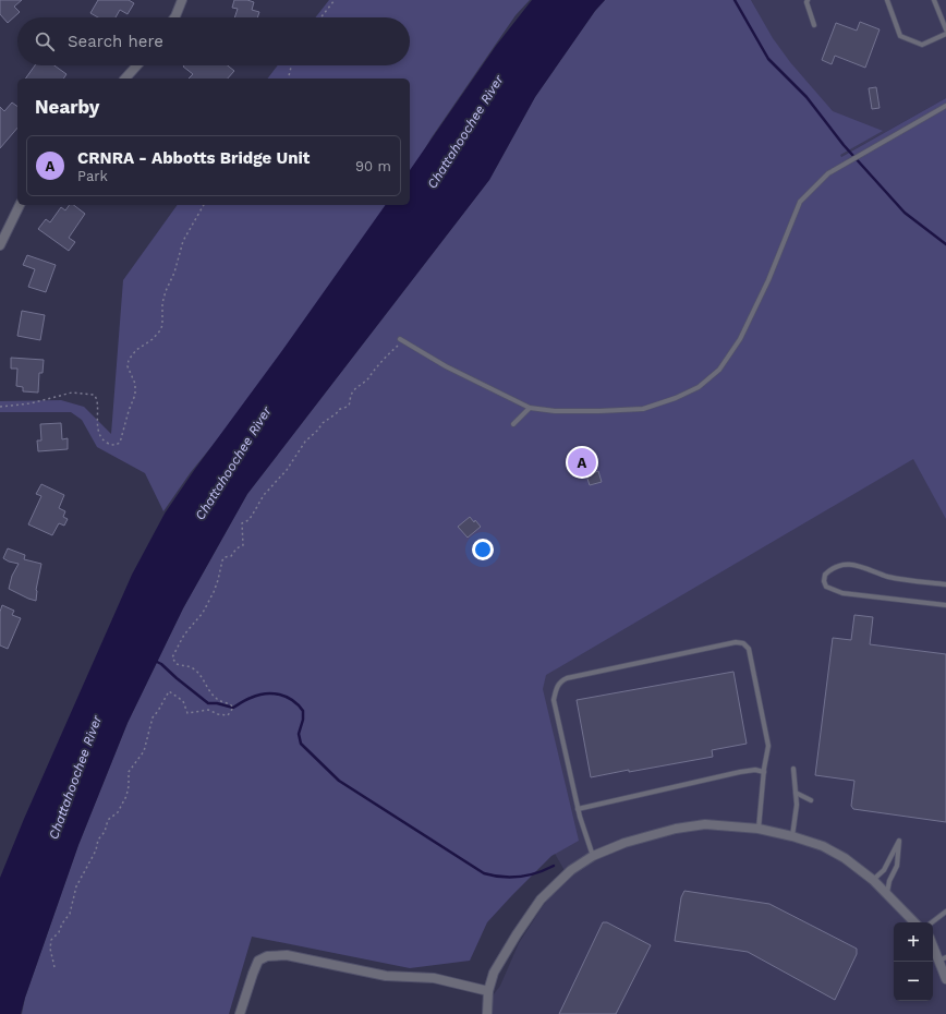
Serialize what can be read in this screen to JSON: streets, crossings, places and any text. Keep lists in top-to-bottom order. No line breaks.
{"water":["Chattahoochee River"],"page":{"search":"Search here","heading":"Nearby","list":[{"mark":"A","name":"CRNRA - Abbotts Bridge Unit","note":"Park","value":"90 m"}],"pins":"A","map_buttons":["+","−"]}}
